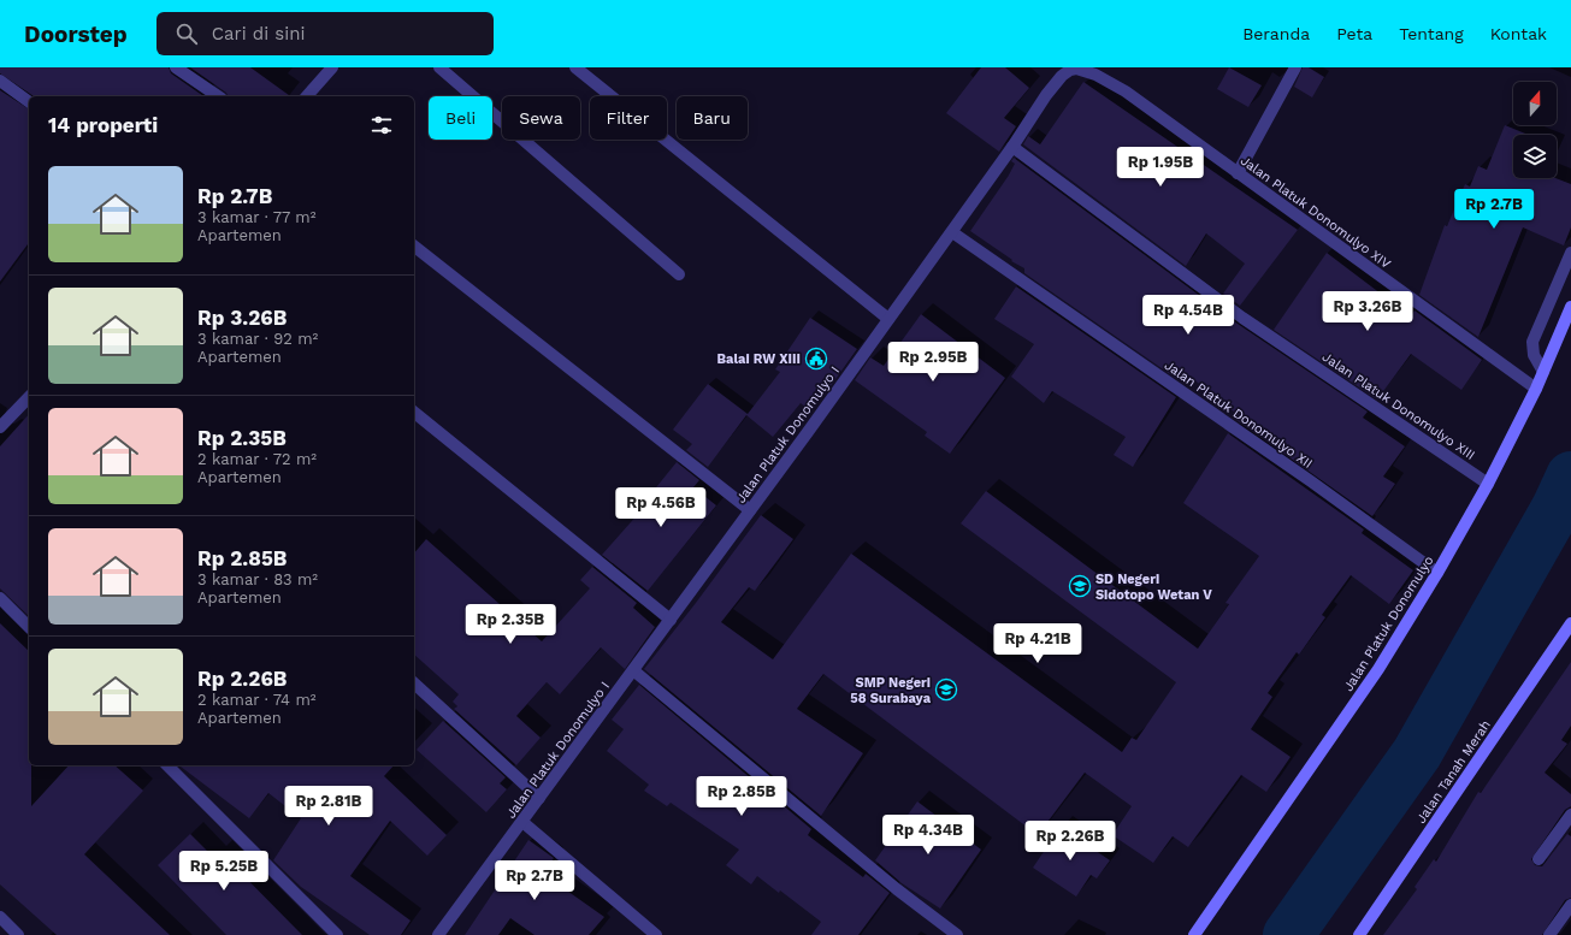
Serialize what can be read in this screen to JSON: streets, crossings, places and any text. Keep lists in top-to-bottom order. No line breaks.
{"streets":{"street":["Jalan Platuk Donomulyo XIV","Jalan Platuk Donomulyo XIII","Jalan Platuk Donomulyo XII","Jalan Platuk Donomulyo I","Jalan Platuk Donomulyo","Jalan Tanah Merah"]},"crossings":[["Jalan Platuk Donomulyo XIV","Jalan Platuk Donomulyo I"],["Jalan Platuk Donomulyo XIV","Jalan Platuk Donomulyo"],["Jalan Platuk Donomulyo XIII","Jalan Platuk Donomulyo I"],["Jalan Platuk Donomulyo XIII","Jalan Platuk Donomulyo"],["Jalan Platuk Donomulyo XII","Jalan Platuk Donomulyo I"],["Jalan Platuk Donomulyo XII","Jalan Platuk Donomulyo"]],"places":{"public building":["Balai RW XIII"],"school or university":["SD Negeri Sidotopo Wetan V","SMP Negeri 58 Surabaya"]},"north":"top","page":{"header":"Doorstep","search":"Cari di sini","nav":["Beranda","Peta","Tentang","Kontak"],"chip":["Beli","Sewa","Filter","Baru"],"heading":"14 properti","price":["Rp 1.95B","Rp 2.7B","Rp 3.26B","Rp 4.54B","Rp 2.95B","Rp 4.56B","Rp 2.35B","Rp 4.21B","Rp 2.85B","Rp 2.81B","Rp 4.34B","Rp 2.26B","Rp 5.25B","Rp 2.7B"],"list":[{"name":"Rp 2.7B","note":"3 kamar · 77 m² · Apartemen"},{"name":"Rp 3.26B","note":"3 kamar · 92 m² · Apartemen"},{"name":"Rp 2.35B","note":"2 kamar · 72 m² · Apartemen"},{"name":"Rp 2.85B","note":"3 kamar · 83 m² · Apartemen"},{"name":"Rp 2.26B","note":"2 kamar · 74 m² · Apartemen"}]}}
